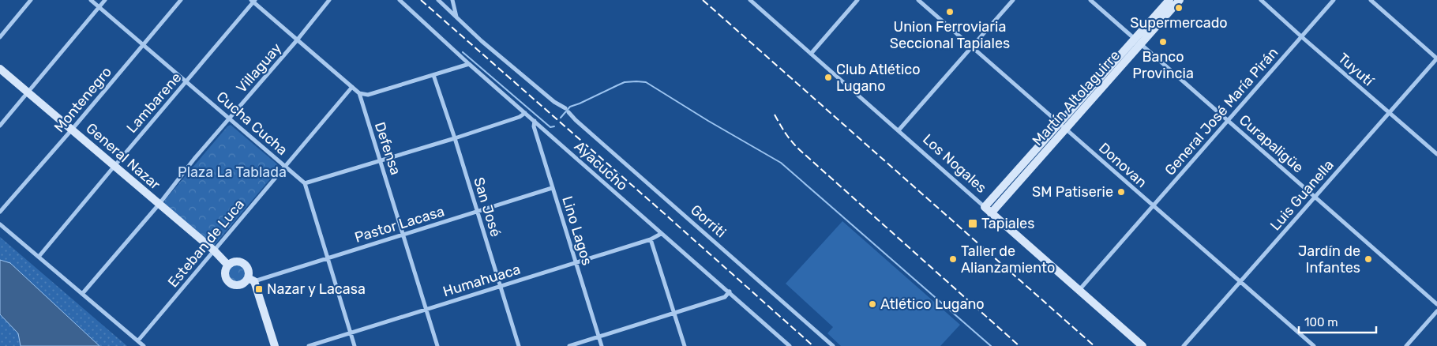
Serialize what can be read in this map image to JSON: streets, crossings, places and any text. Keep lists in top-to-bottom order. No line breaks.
{"streets":{"street":["Villaguay","Tuyutí","Martín Altolaguirre","Montenegro","Lambarene","General José María Pirán","Cucha Cucha","Curapaligüe","Defensa","General Nazar","Los Nogales","Donovan","Ayacucho","Luis Guanella","San José","Gorriti","Pastor Lacasa","Lino Lagos","Esteban de Luca","Humahuaca"]},"crossings":[["Villaguay","Cucha Cucha"],["Villaguay","Defensa"],["Villaguay","General Nazar"],["Tuyutí","General José María Pirán"],["Tuyutí","Luis Guanella"],["Martín Altolaguirre","Curapaligüe"],["Martín Altolaguirre","Los Nogales"],["Martín Altolaguirre","Donovan"],["Montenegro","Cucha Cucha"],["Montenegro","General Nazar"],["Lambarene","Cucha Cucha"],["Lambarene","Defensa"],["Lambarene","General Nazar"],["General José María Pirán","Curapaligüe"],["General José María Pirán","Los Nogales"],["General José María Pirán","Donovan"],["Cucha Cucha","Esteban de Luca"],["Curapaligüe","Luis Guanella"],["Defensa","Pastor Lacasa"],["Defensa","Esteban de Luca"],["Defensa","Humahuaca"],["General Nazar","Pastor Lacasa"],["General Nazar","Esteban de Luca"],["Donovan","Luis Guanella"],["Ayacucho","Lino Lagos"],["Ayacucho","Humahuaca"],["San José","Pastor Lacasa"],["San José","Humahuaca"],["Pastor Lacasa","Lino Lagos"],["Lino Lagos","Humahuaca"]],"parks":["Plaza La Tablada"],"places":{"other":["Supermercado","Union Ferroviaria Seccional Tapiales","Banco Provincia","Club Atlético Lugano","SM Patiserie","Taller de Alianzamiento","Jardín de Infantes","Atlético Lugano"],"transit":["Tapiales","Nazar y Lacasa"]},"scale_bar":"100 m"}
